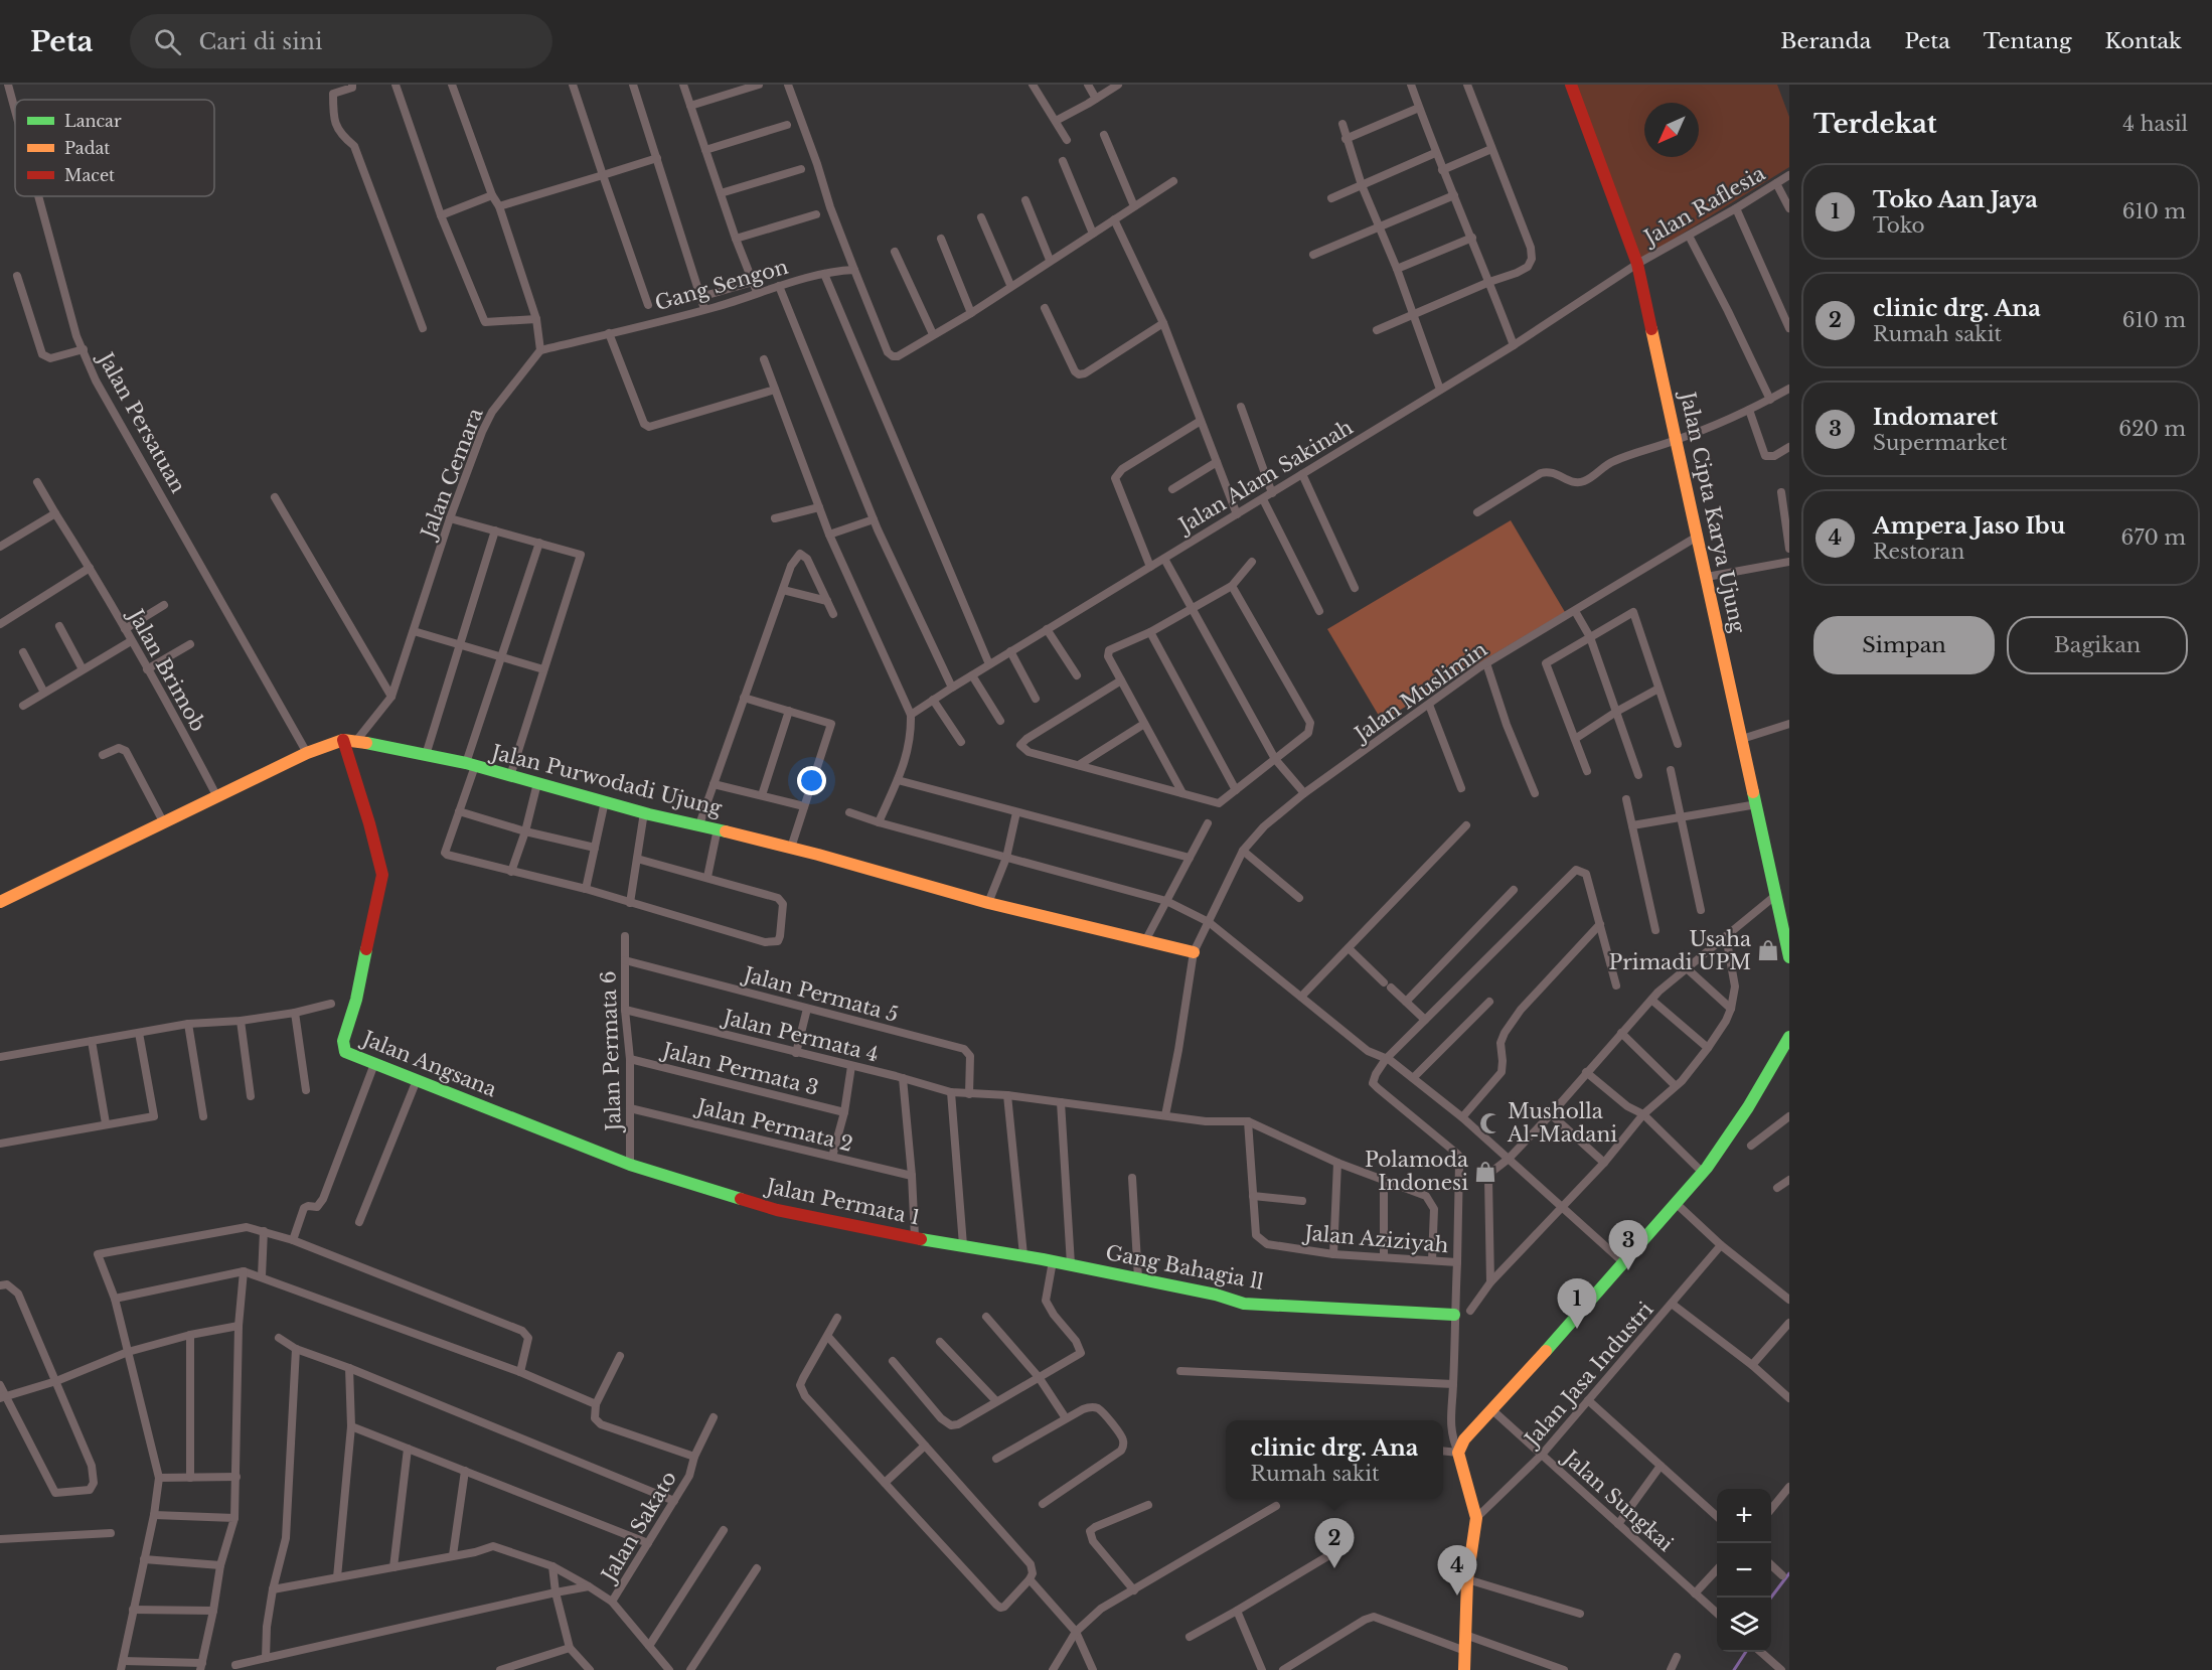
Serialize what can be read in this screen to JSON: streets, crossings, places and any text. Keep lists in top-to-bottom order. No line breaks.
{"streets":{"street":["Jalan Raflesia","Gang Sengon","Jalan Persatuan","Jalan Cemara","Jalan Alam Sakinah","Jalan Cipta Karya Ujung","Jalan Brimob","Jalan Muslimin","Jalan Purwodadi Ujung","Jalan Permata 5","Jalan Permata 4","Jalan Permata 6","Jalan Angsana","Jalan Permata 3","Jalan Permata 2","Jalan Permata 1","Jalan Aziziyah","Gang Bahagia ll","Jalan Jasa Industri","Jalan Sungkai","Jalan Sakato"]},"crossings":[["Jalan Raflesia","Jalan Alam Sakinah"],["Jalan Raflesia","Jalan Cipta Karya Ujung"],["Gang Sengon","Jalan Cemara"],["Jalan Cemara","Jalan Purwodadi Ujung"],["Jalan Cemara","Jalan Angsana"],["Jalan Alam Sakinah","Jalan Cipta Karya Ujung"],["Jalan Cipta Karya Ujung","Jalan Muslimin"],["Jalan Purwodadi Ujung","Jalan Angsana"],["Jalan Permata 5","Jalan Permata 4"],["Jalan Permata 5","Jalan Permata 6"],["Jalan Permata 4","Jalan Permata 6"],["Jalan Permata 4","Jalan Aziziyah"],["Jalan Permata 6","Jalan Angsana"],["Jalan Permata 6","Jalan Permata 3"],["Jalan Permata 6","Jalan Permata 2"],["Jalan Permata 6","Jalan Permata 1"],["Jalan Angsana","Jalan Permata 1"],["Jalan Permata 1","Gang Bahagia ll"],["Jalan Aziziyah","Gang Bahagia ll"],["Jalan Jasa Industri","Jalan Sungkai"]],"places":{"shop":["Usaha Primadi UPM","Polamoda Indonesi"],"mosque":["Musholla Al-Madani"]},"legend":["Lancar","Padat","Macet"],"north":"bottom left","page":{"header":"Peta","search":"Cari di sini","nav":["Beranda","Peta","Tentang","Kontak"],"heading":["Terdekat","4 hasil"],"list":[{"mark":"1","name":"Toko Aan Jaya","note":"Toko","value":"610 m"},{"mark":"2","name":"clinic drg. Ana","note":"Rumah sakit","value":"610 m"},{"mark":"3","name":"Indomaret","note":"Supermarket","value":"620 m"},{"mark":"4","name":"Ampera Jaso Ibu","note":"Restoran","value":"670 m"}],"buttons":["Simpan","Bagikan"],"pins":["3","1","2","4"],"popup":["clinic drg. Ana","Rumah sakit"],"map_buttons":["+","−"]}}
